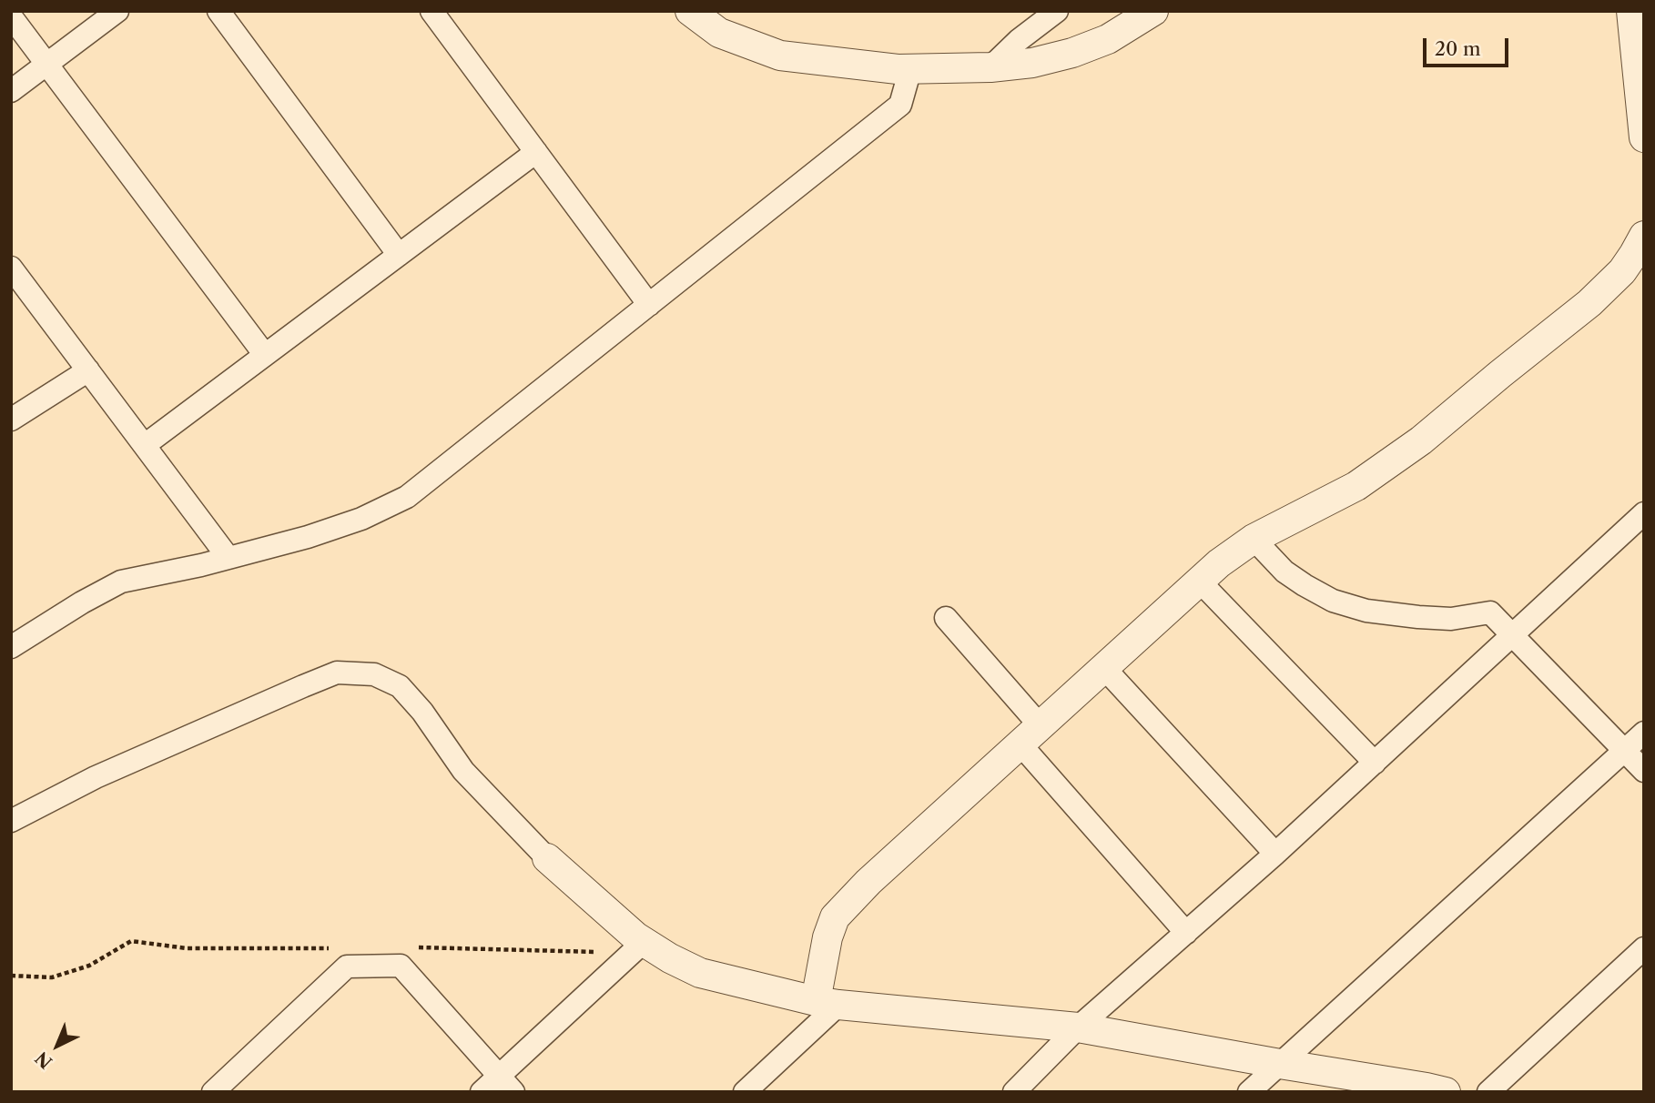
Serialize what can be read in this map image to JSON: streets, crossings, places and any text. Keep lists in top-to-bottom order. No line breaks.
{"scale_bar":"20 m","north":"bottom left"}
